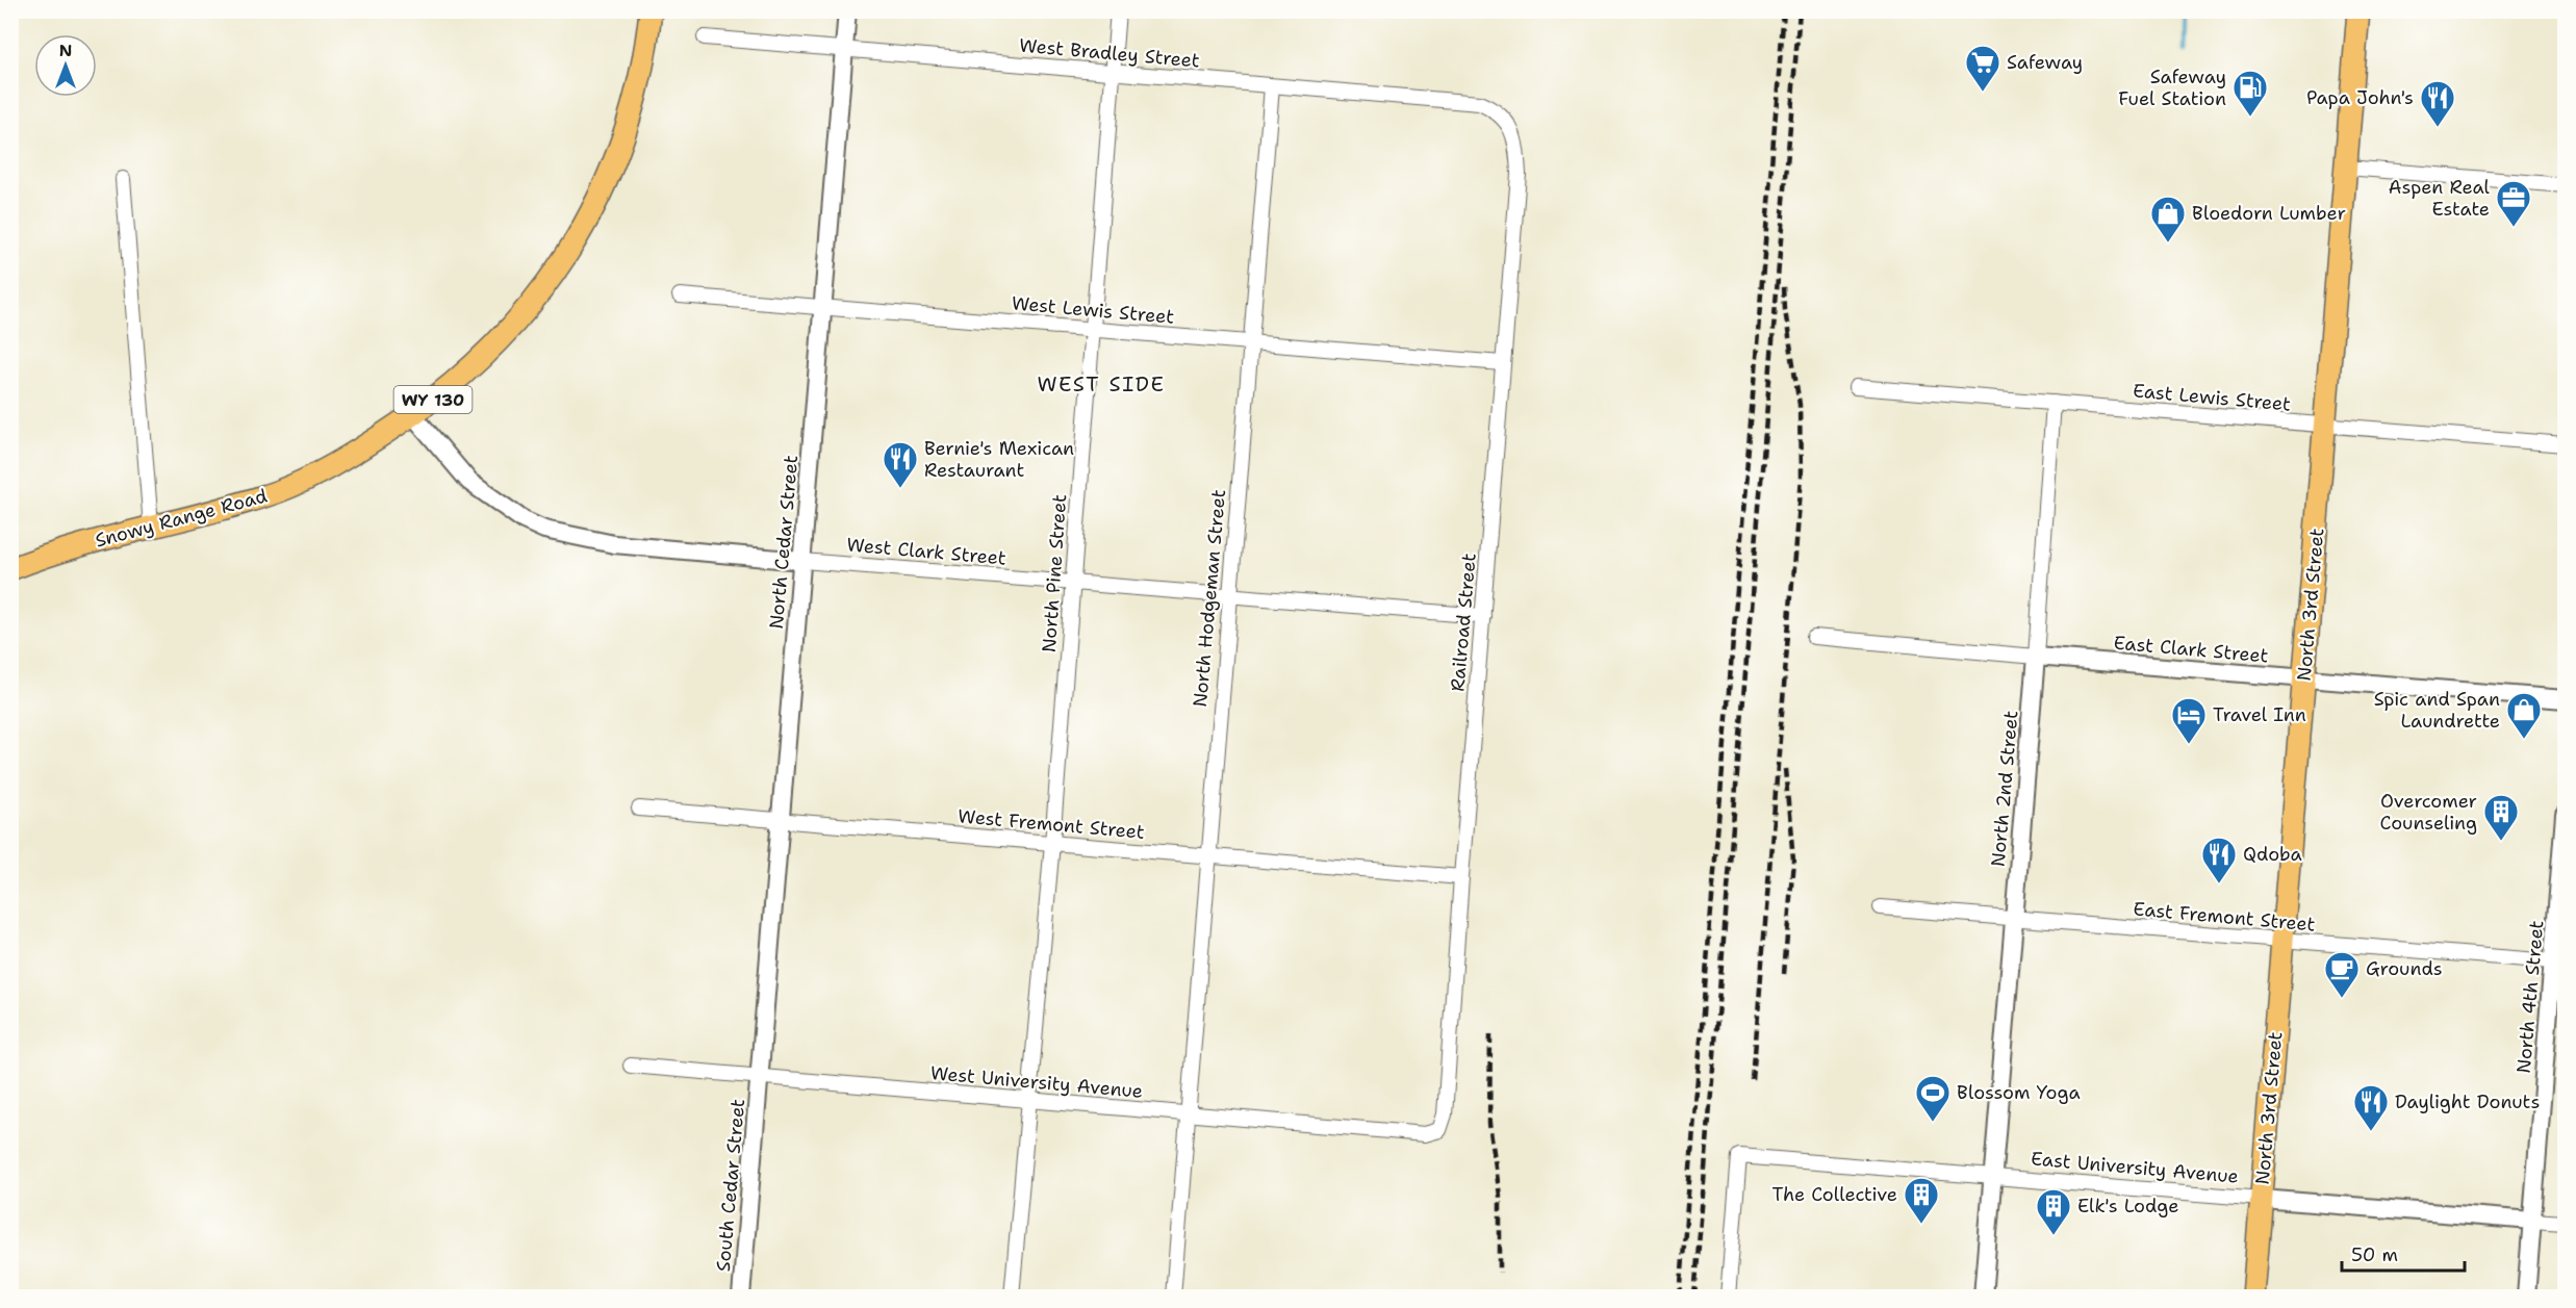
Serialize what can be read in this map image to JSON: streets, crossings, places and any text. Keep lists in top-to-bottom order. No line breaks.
{"streets":{"main road":["WY 130","Snowy Range Road","North 3rd Street"],"street":["West Bradley Street","West Lewis Street","East Lewis Street","North Cedar Street","West Clark Street","North Pine Street","North Hodgeman Street","Railroad Street","East Clark Street","North 2nd Street","West Fremont Street","East Fremont Street","North 4th Street","West University Avenue","East University Avenue","South Cedar Street"]},"crossings":[["West Bradley Street","North Cedar Street"],["West Bradley Street","North Pine Street"],["West Bradley Street","North Hodgeman Street"],["West Bradley Street","Railroad Street"],["West Lewis Street","North Cedar Street"],["West Lewis Street","North Pine Street"],["West Lewis Street","North Hodgeman Street"],["West Lewis Street","Railroad Street"],["East Lewis Street","North 3rd Street"],["East Lewis Street","North 2nd Street"],["Snowy Range Road","West Clark Street"],["North Cedar Street","West Clark Street"],["North Cedar Street","West Fremont Street"],["North Cedar Street","West University Avenue"],["North Cedar Street","South Cedar Street"],["West Clark Street","North Pine Street"],["West Clark Street","North Hodgeman Street"],["West Clark Street","Railroad Street"],["North Pine Street","West Fremont Street"],["North Pine Street","West University Avenue"],["North Hodgeman Street","West Fremont Street"],["North Hodgeman Street","West University Avenue"],["North 3rd Street","East Clark Street"],["North 3rd Street","East Fremont Street"],["North 3rd Street","East University Avenue"],["Railroad Street","West Fremont Street"],["Railroad Street","West University Avenue"],["East Clark Street","North 2nd Street"],["North 2nd Street","East Fremont Street"],["North 2nd Street","East University Avenue"],["East Fremont Street","North 4th Street"],["North 4th Street","East University Avenue"],["West University Avenue","South Cedar Street"]],"districts":["WEST SIDE"],"places":{"supermarket":["Safeway"],"fuel station":["Safeway Fuel Station"],"restaurant":["Papa John's","Bernie's Mexican Restaurant","Qdoba","Daylight Donuts"],"office":["Aspen Real Estate"],"shop":["Bloedorn Lumber","Spic and Span Laundrette"],"hotel":["Travel Inn"],"building":["Overcomer Counseling","The Collective","Elk's Lodge"],"cafe":["Grounds"],"sports":["Blossom Yoga"]},"scale_bar":"50 m","north":"top"}
